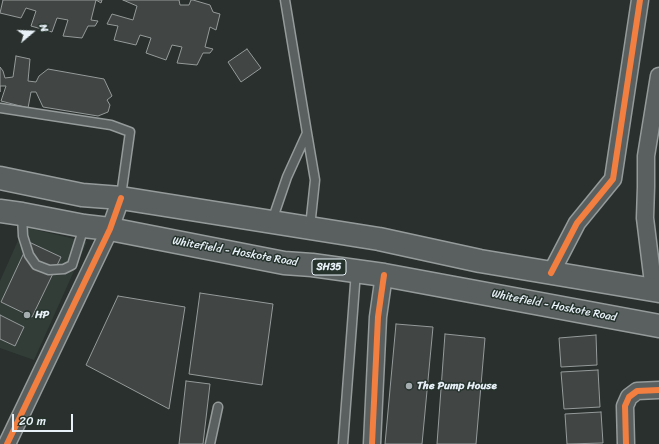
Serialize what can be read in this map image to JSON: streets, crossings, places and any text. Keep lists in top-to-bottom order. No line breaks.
{"streets":{"main road":["Whitefield - Hoskote Road","SH35"]},"places":["HP","The Pump House"],"scale_bar":"20 m","north":"right"}
